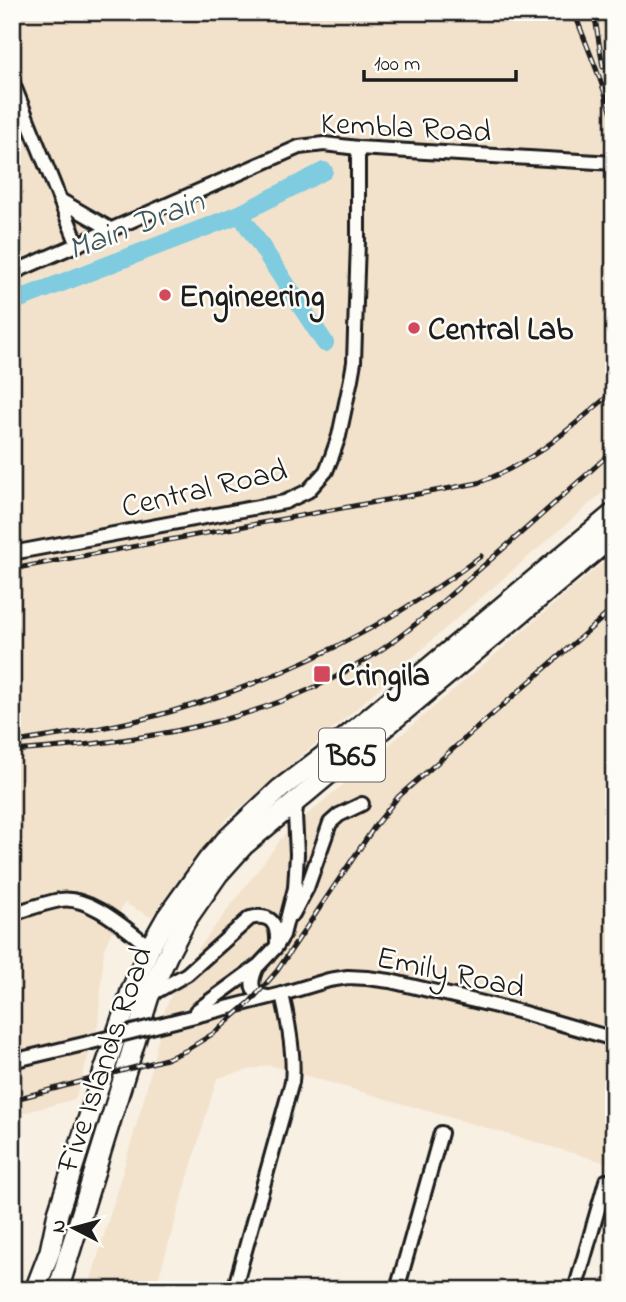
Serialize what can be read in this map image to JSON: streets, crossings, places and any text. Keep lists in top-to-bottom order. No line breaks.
{"streets":{"main road":["B65","Five Islands Road"],"street":["Kembla Road","Central Road","Emily Road"]},"crossings":[["Kembla Road","Central Road"],["B65","Five Islands Road"]],"water":["Main Drain"],"places":{"other":["Engineering","Central Lab"],"transit":["Cringila"]},"scale_bar":"100 m","north":"left"}
